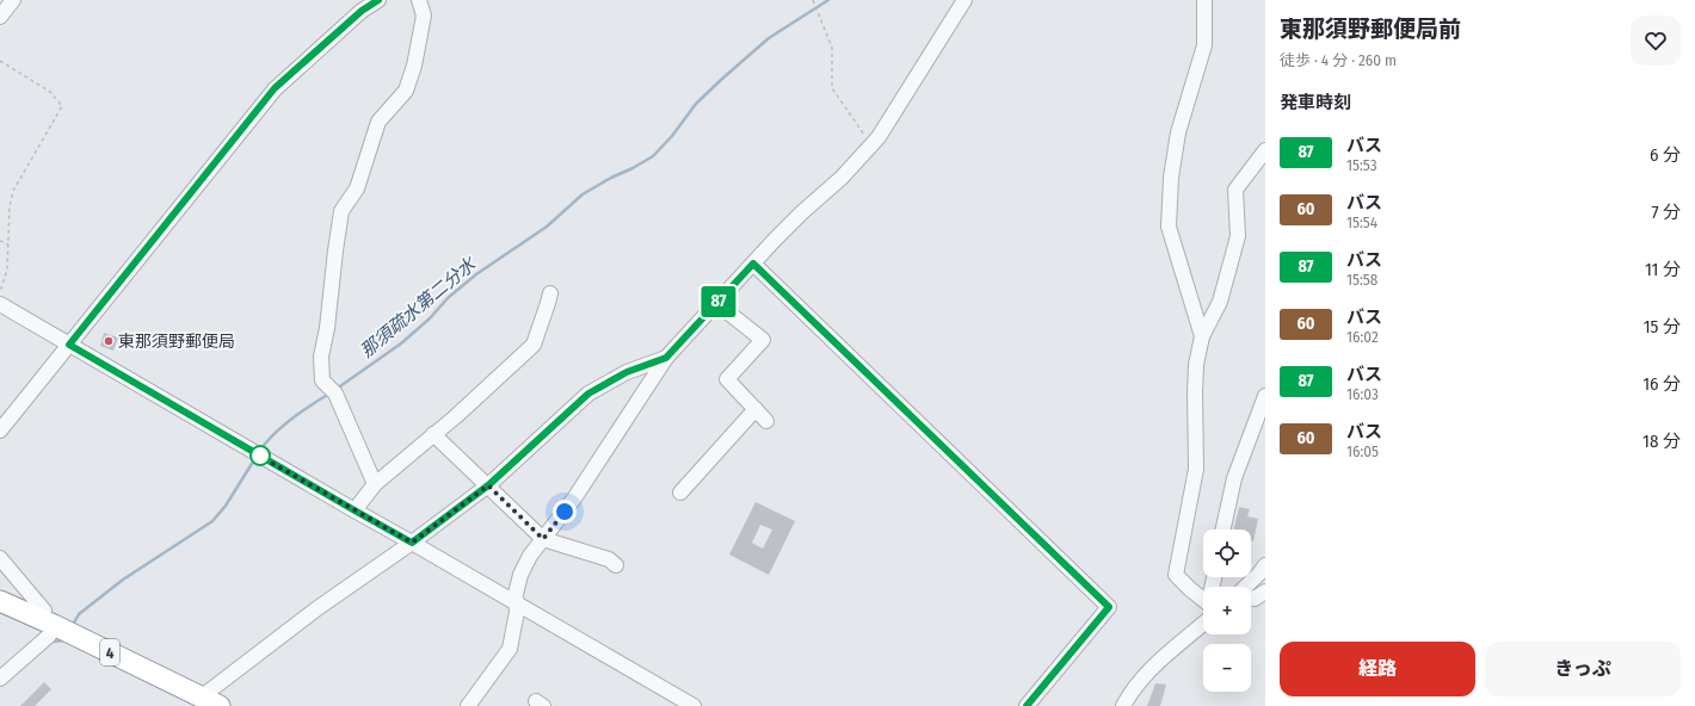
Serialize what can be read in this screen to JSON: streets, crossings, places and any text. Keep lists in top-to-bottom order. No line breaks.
{"streets":{"highway":["4"]},"water":["那須疏水第二分水"],"places":["東那須野郵便局"],"lines":["bus line 87"],"page":{"on_map":"87","heading":[["東那須野郵便局前","徒歩 · 4 分 · 260 m"],"発車時刻"],"list":[{"mark":"87","name":"バス","note":"15:53","value":"6 分"},{"mark":"60","name":"バス","note":"15:54","value":"7 分"},{"mark":"87","name":"バス","note":"15:58","value":"11 分"},{"mark":"60","name":"バス","note":"16:02","value":"15 分"},{"mark":"87","name":"バス","note":"16:03","value":"16 分"},{"mark":"60","name":"バス","note":"16:05","value":"18 分"}],"map_buttons":["+","−"],"buttons":["経路","きっぷ"]}}
